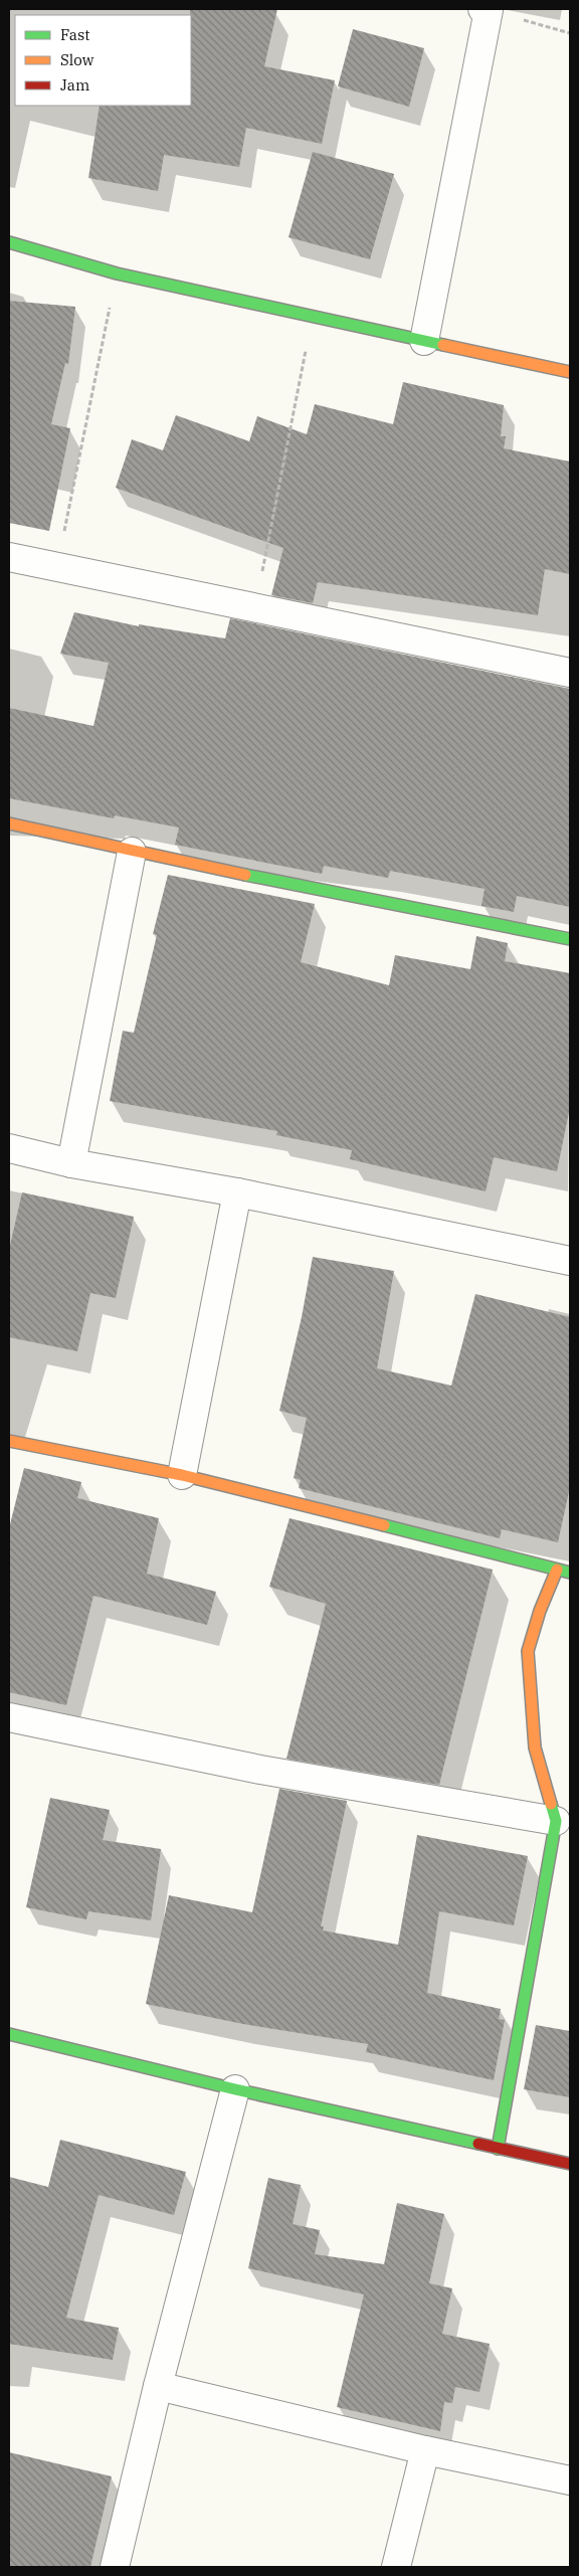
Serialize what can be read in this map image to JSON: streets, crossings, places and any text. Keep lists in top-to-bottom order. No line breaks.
{"legend":["Fast","Slow","Jam"]}
